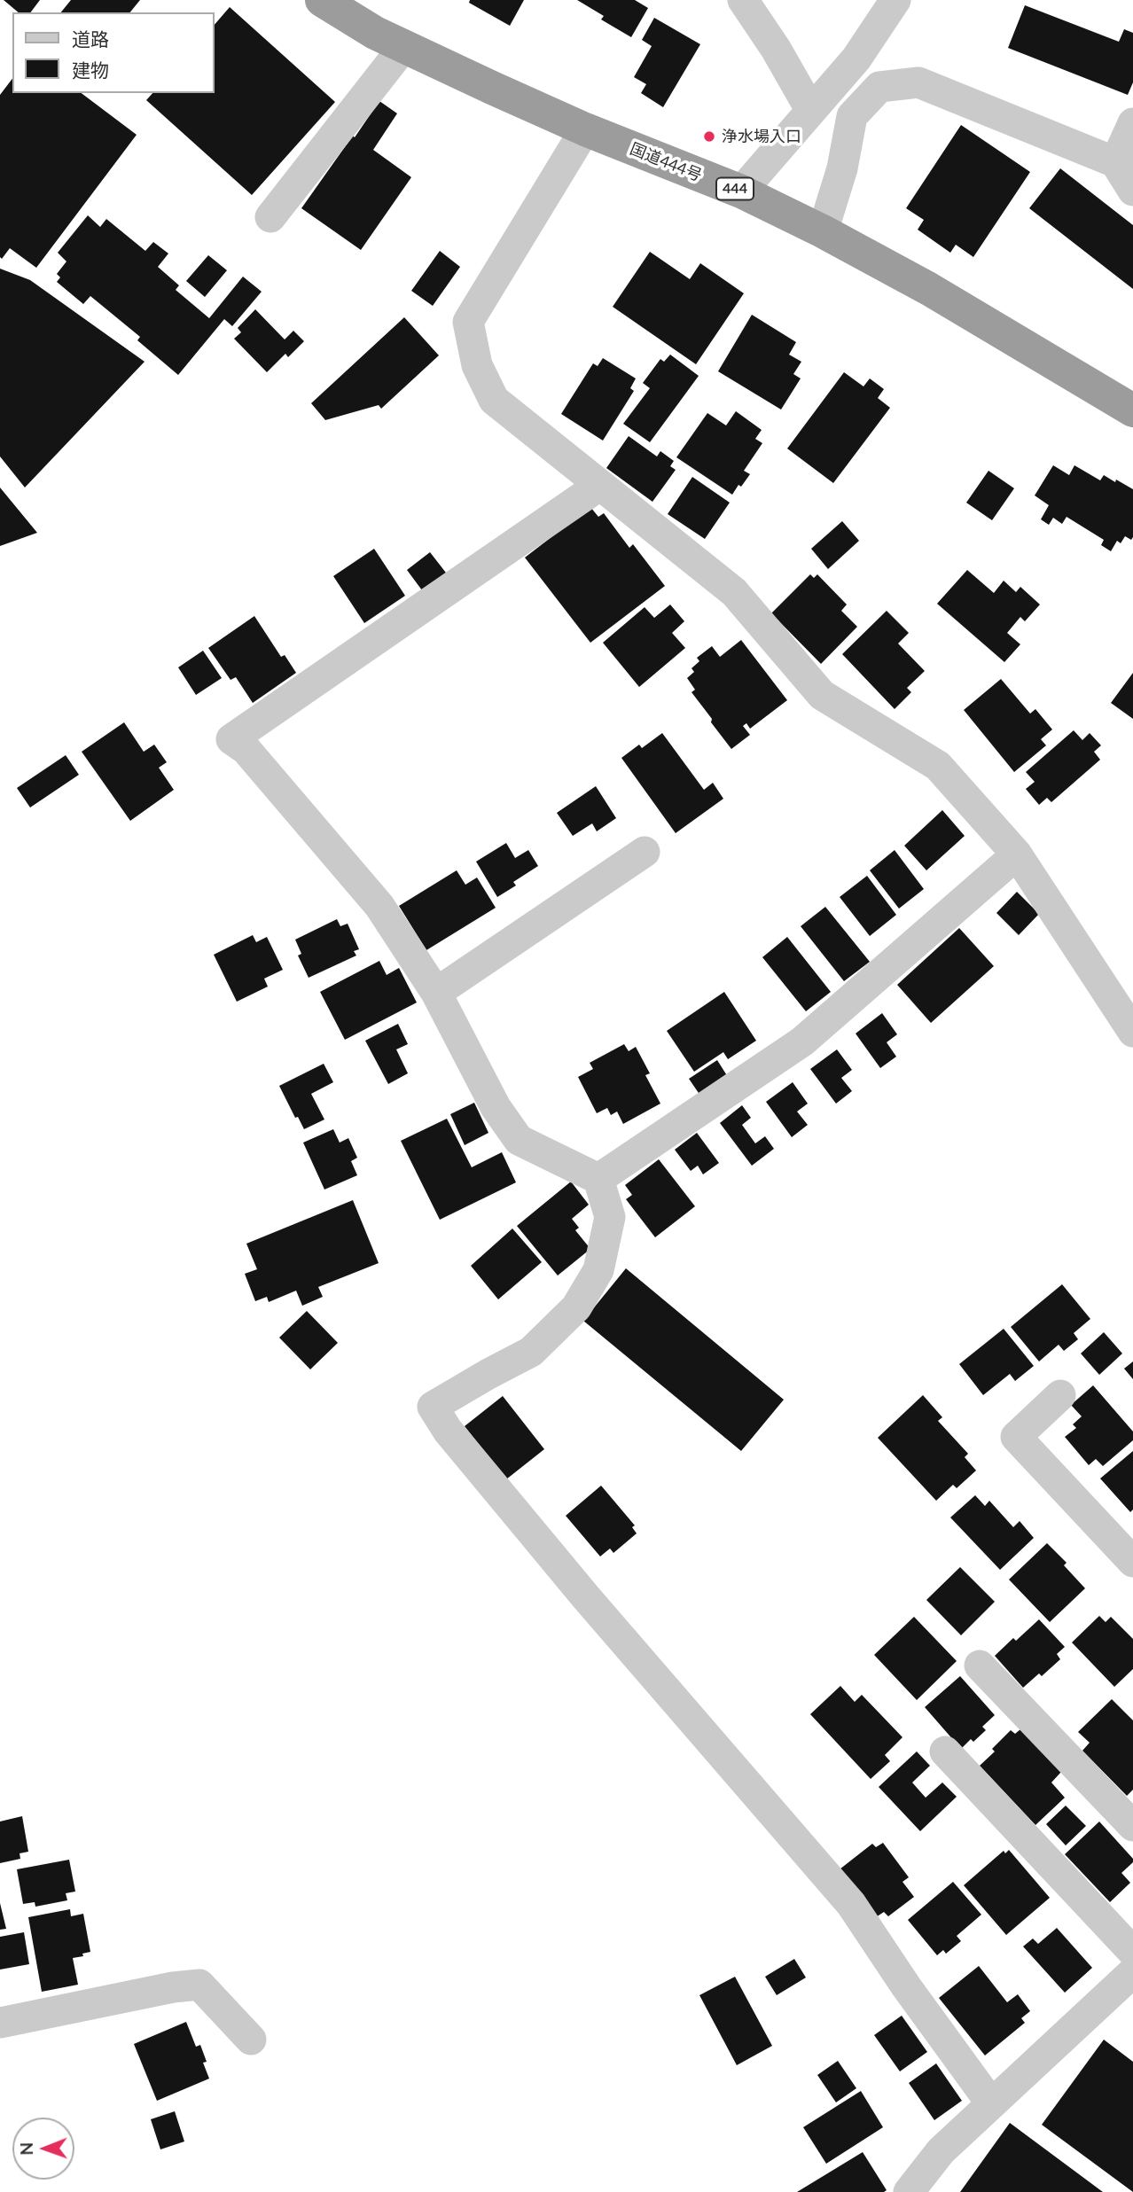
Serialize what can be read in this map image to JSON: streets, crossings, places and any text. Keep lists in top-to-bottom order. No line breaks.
{"streets":{"highway":["国道444号","444"]},"places":["浄水場入口"],"legend":["道路","建物"],"north":"left"}
